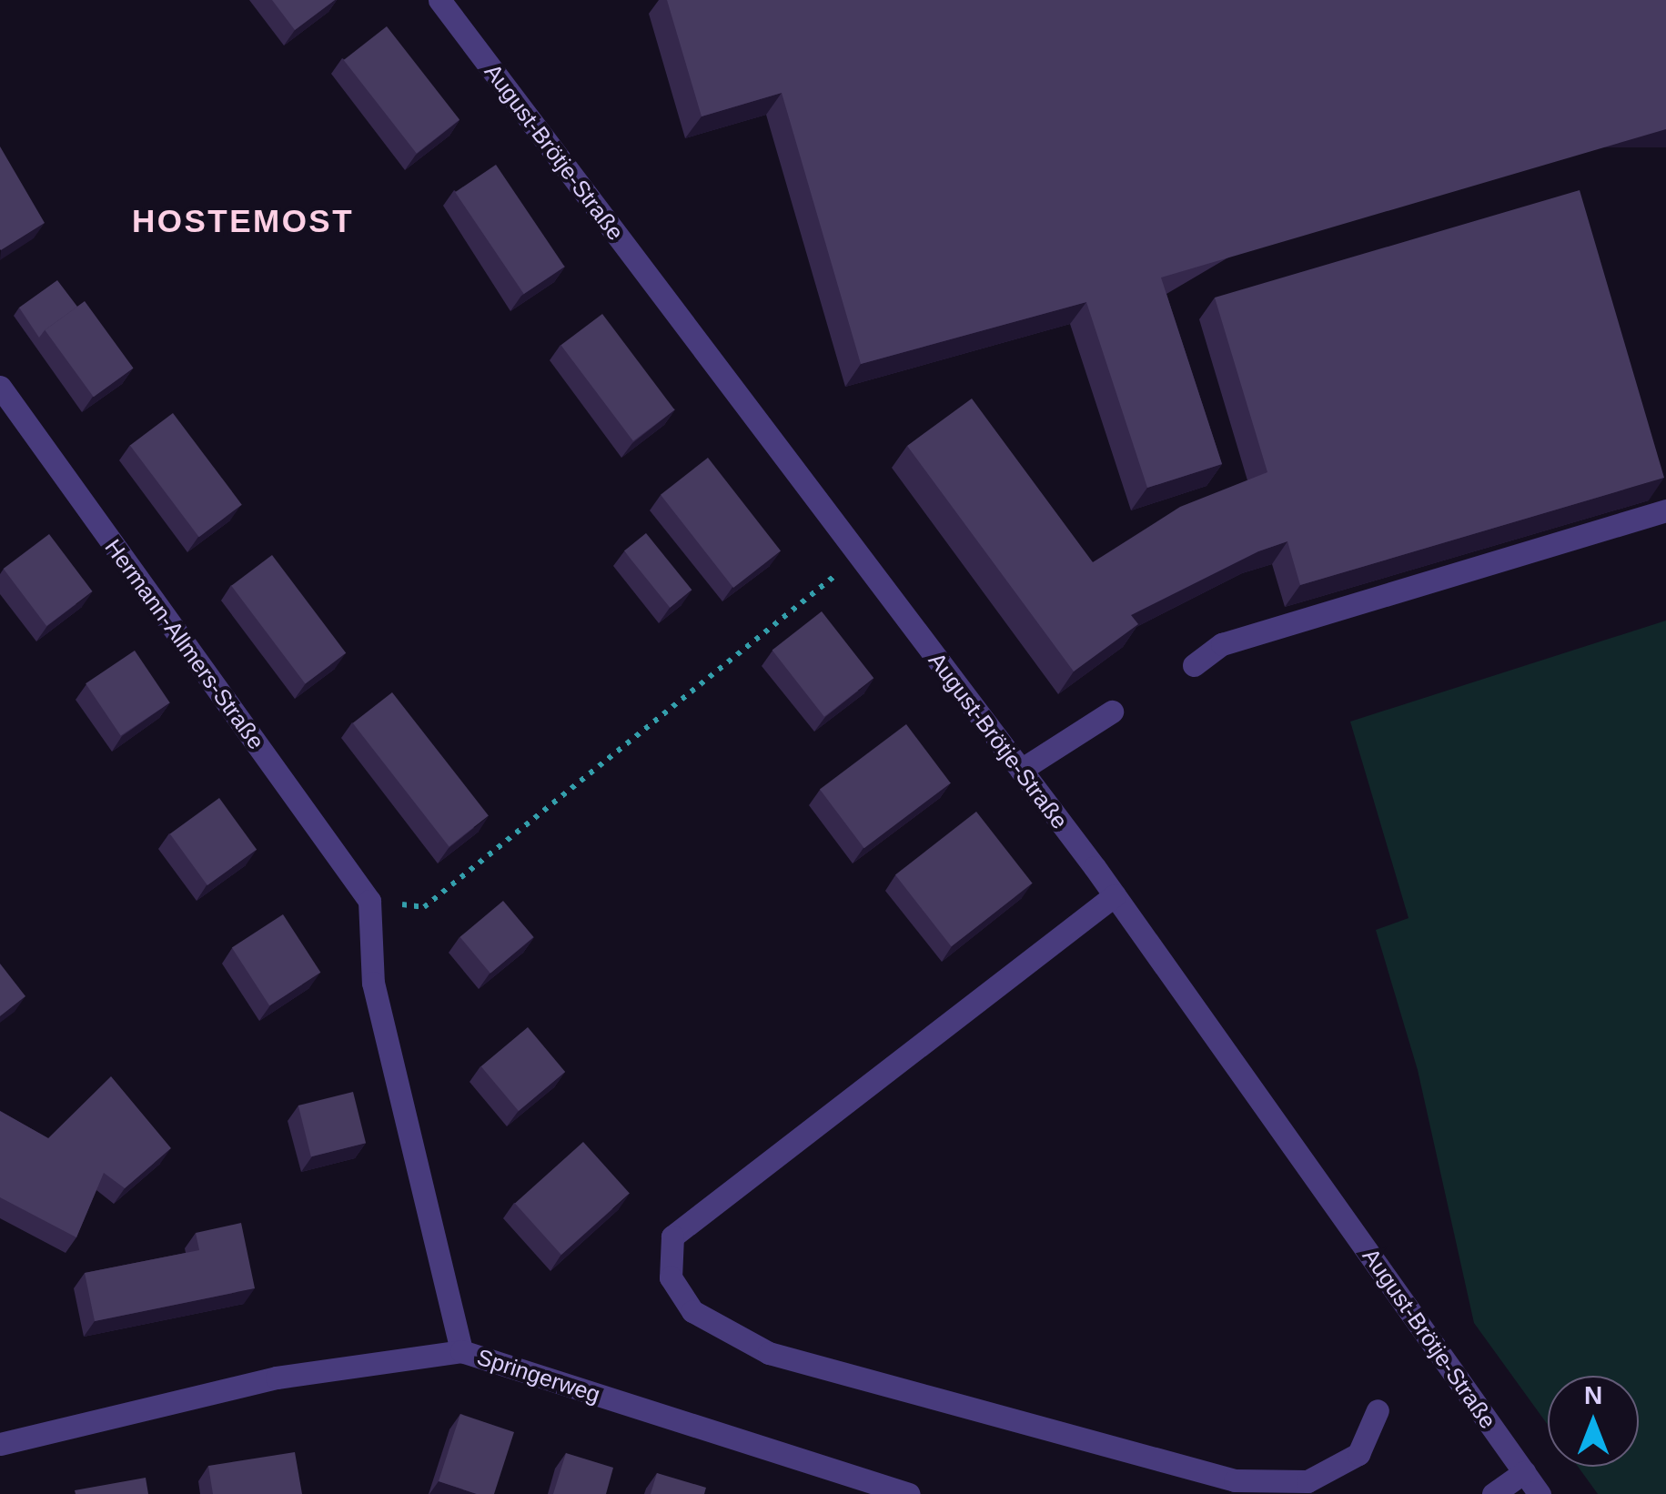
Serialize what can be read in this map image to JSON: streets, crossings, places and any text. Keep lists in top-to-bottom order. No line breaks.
{"streets":{"street":["August-Brötje-Straße","Hermann-Allmers-Straße","Springerweg"]},"districts":["HOSTEMOST"],"north":"top"}
